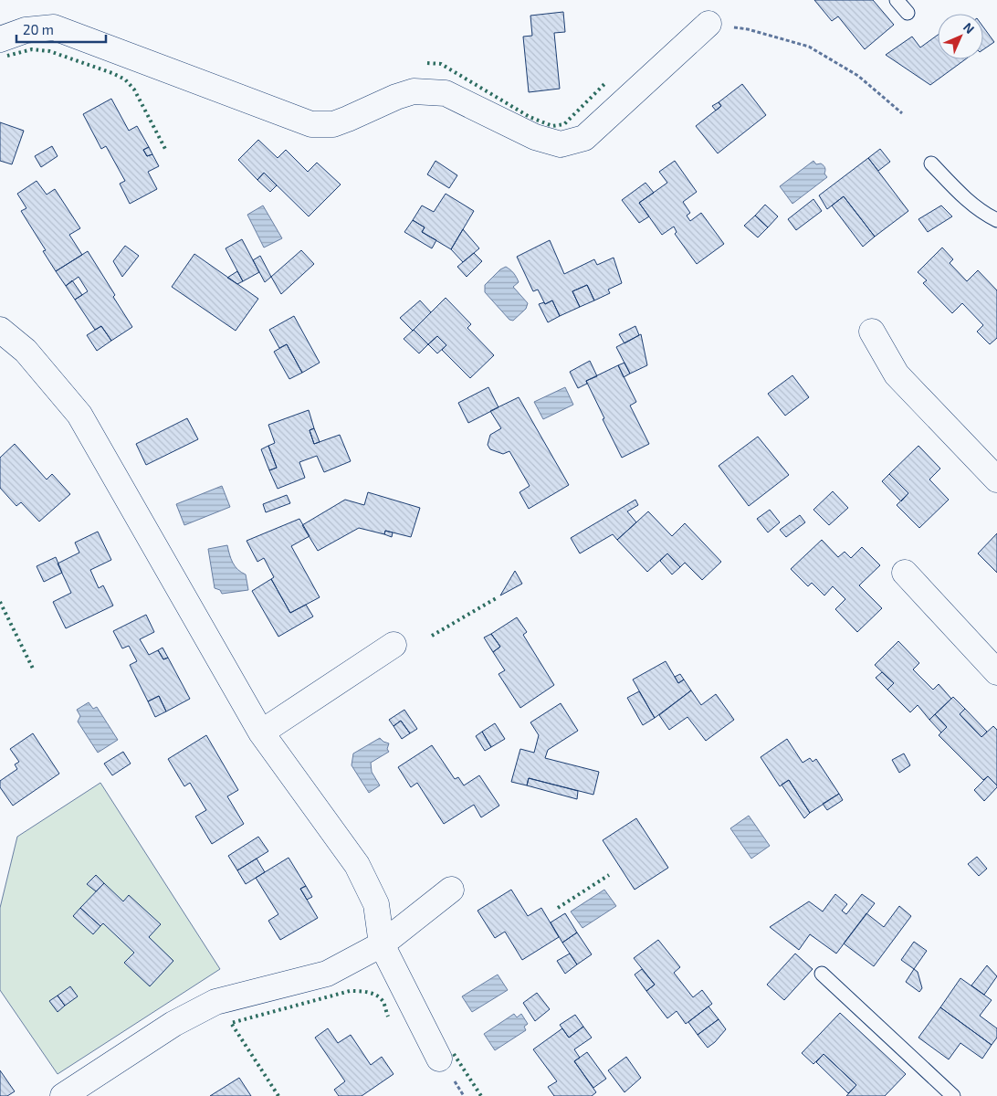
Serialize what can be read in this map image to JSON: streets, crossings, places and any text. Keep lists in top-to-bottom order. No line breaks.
{"scale_bar":"20 m","north":"top right"}
